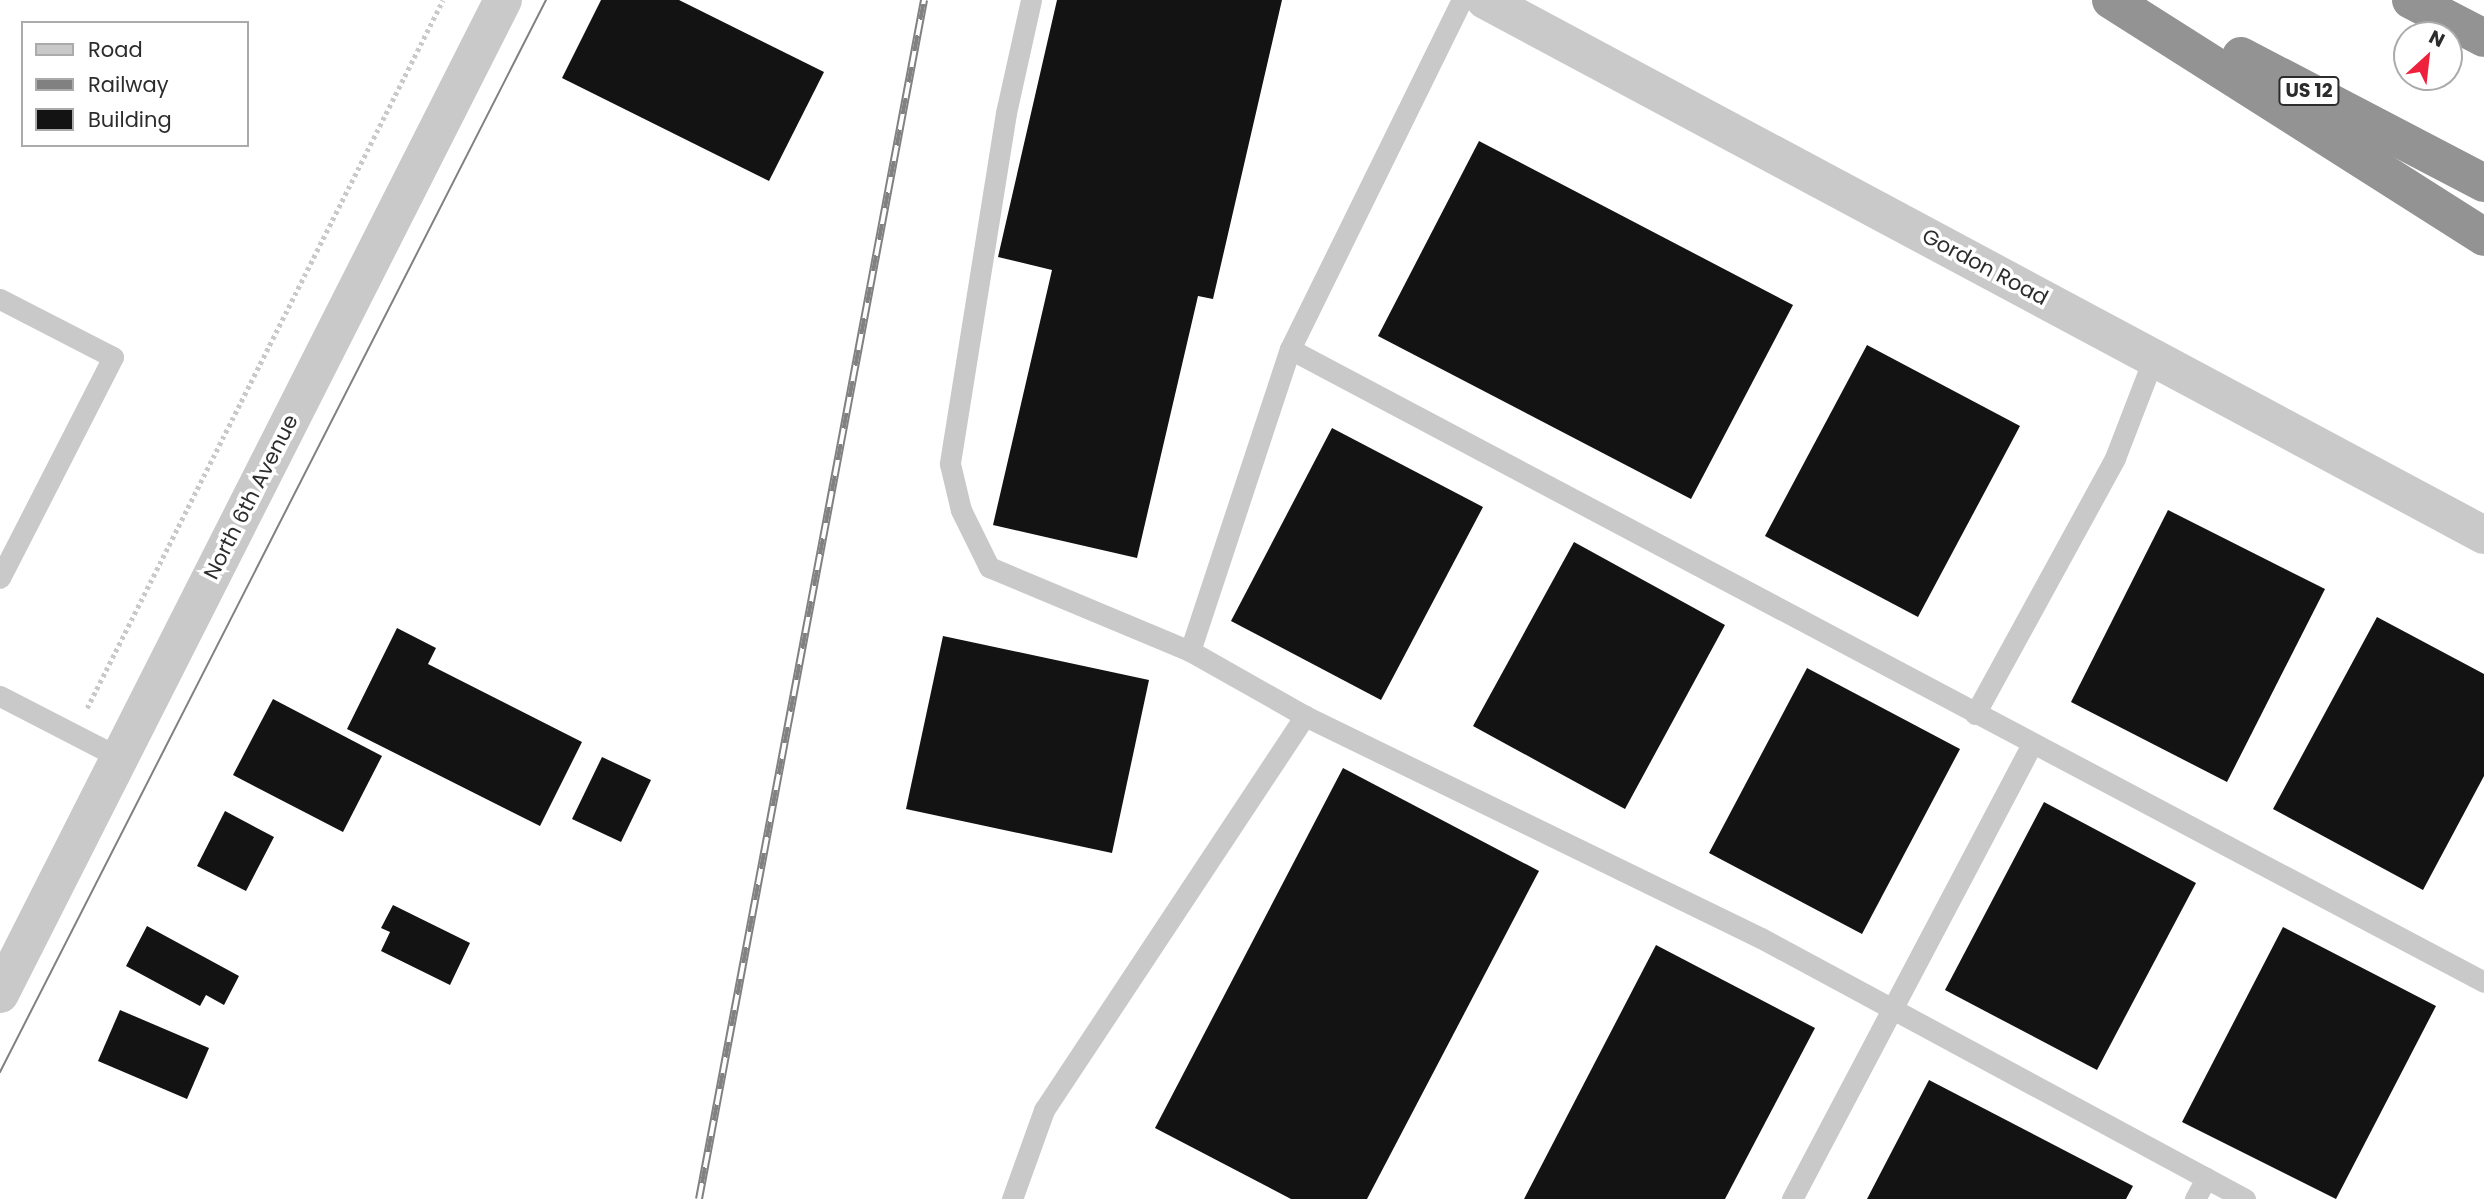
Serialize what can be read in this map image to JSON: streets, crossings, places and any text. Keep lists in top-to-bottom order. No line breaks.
{"streets":{"highway":["US 12"],"street":["Gordon Road","North 6th Avenue"]},"legend":["Road","Railway","Building"],"north":"top right"}
